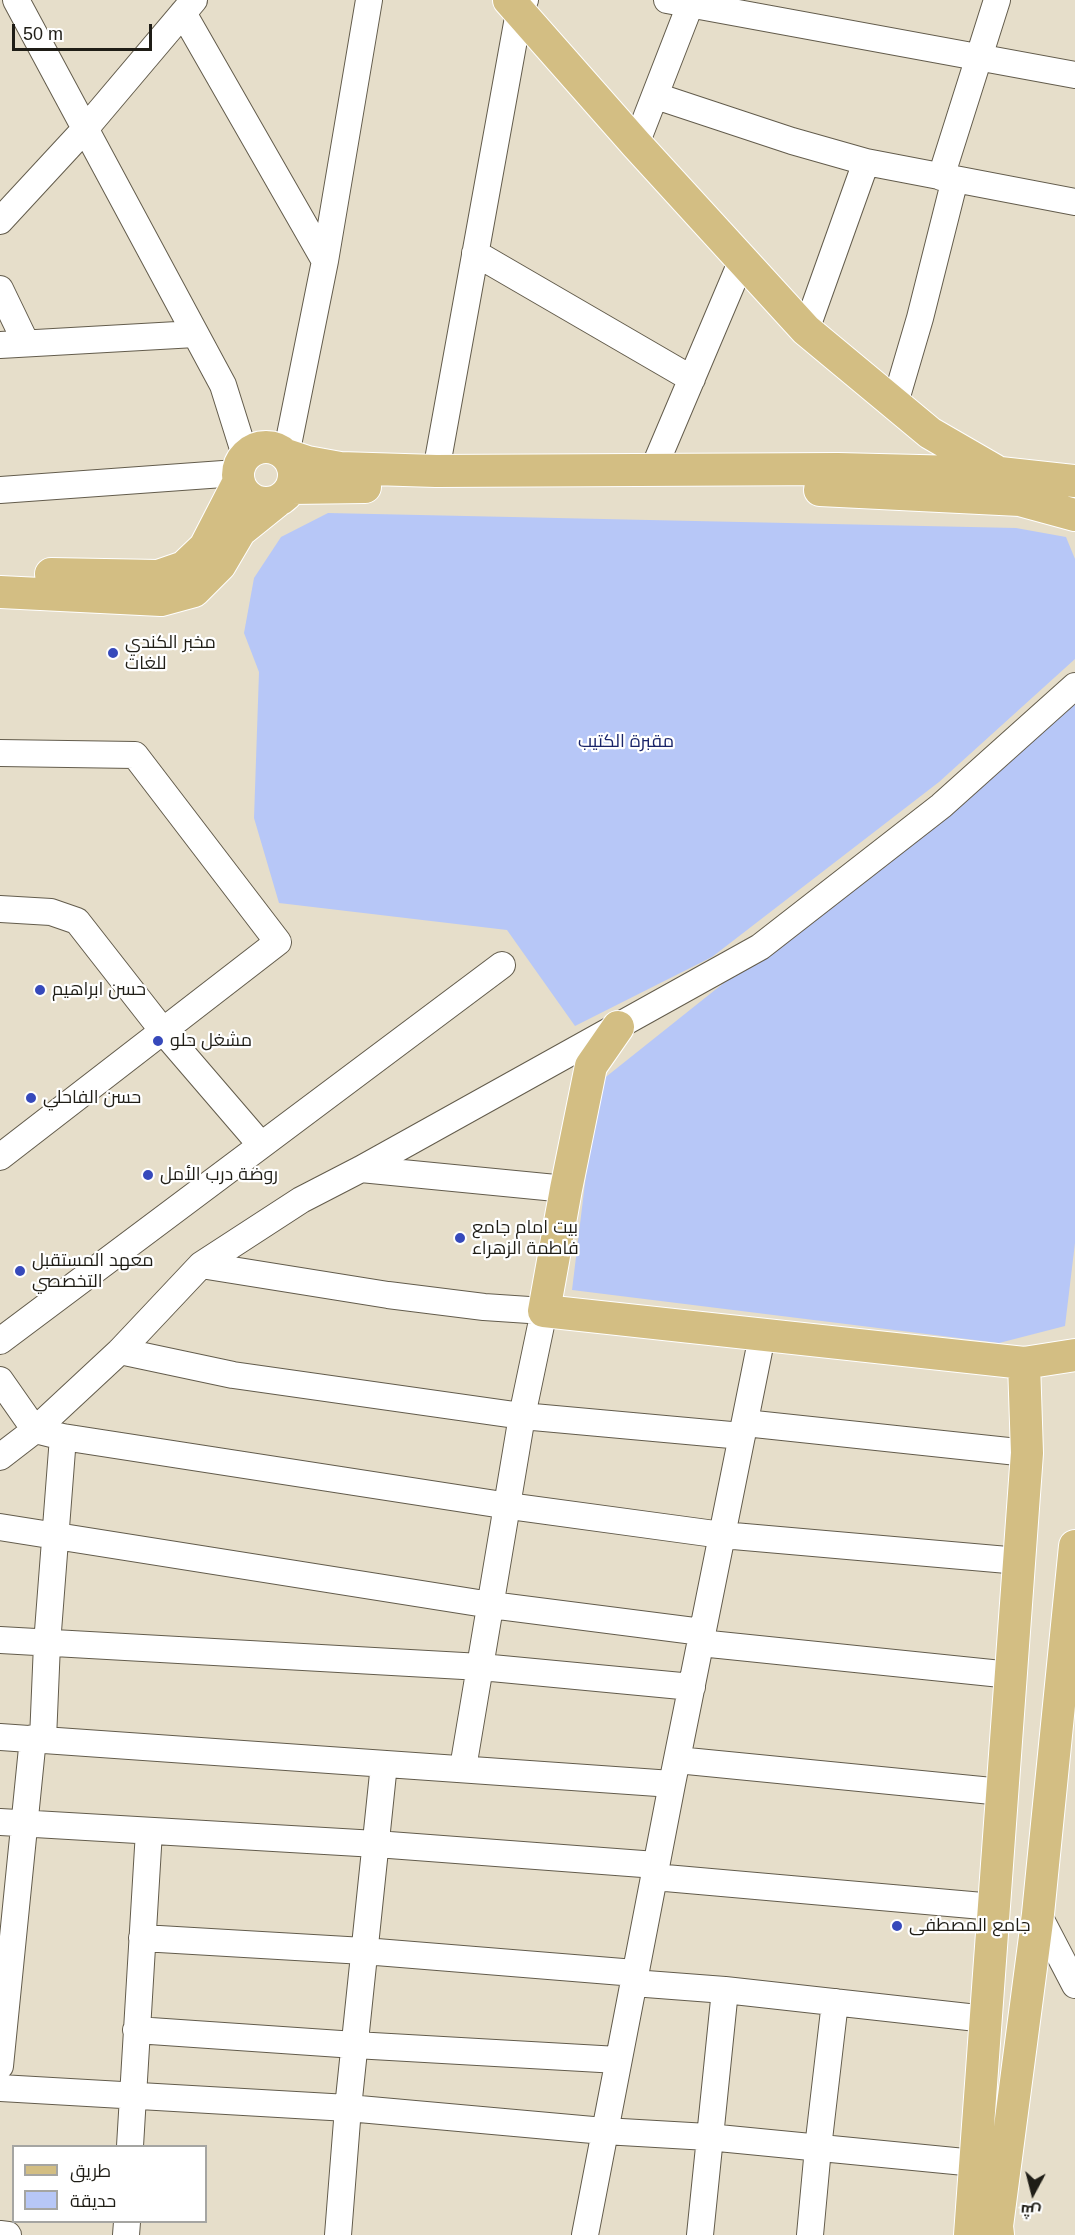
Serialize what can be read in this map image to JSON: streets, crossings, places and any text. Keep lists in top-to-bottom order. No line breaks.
{"parks":["مقبرة الكتيب"],"places":["مخبر الكندي للغات","حسن ابراهيم","مشغل حلو","حسن الفاحلي","روضة درب الأمل","بيت امام جامع فاطمة الزهراء","معهد المستقبل التخصصي","جامع المصطفى"],"legend":["طريق","حديقة"],"scale_bar":"50 m","north":"bottom"}
